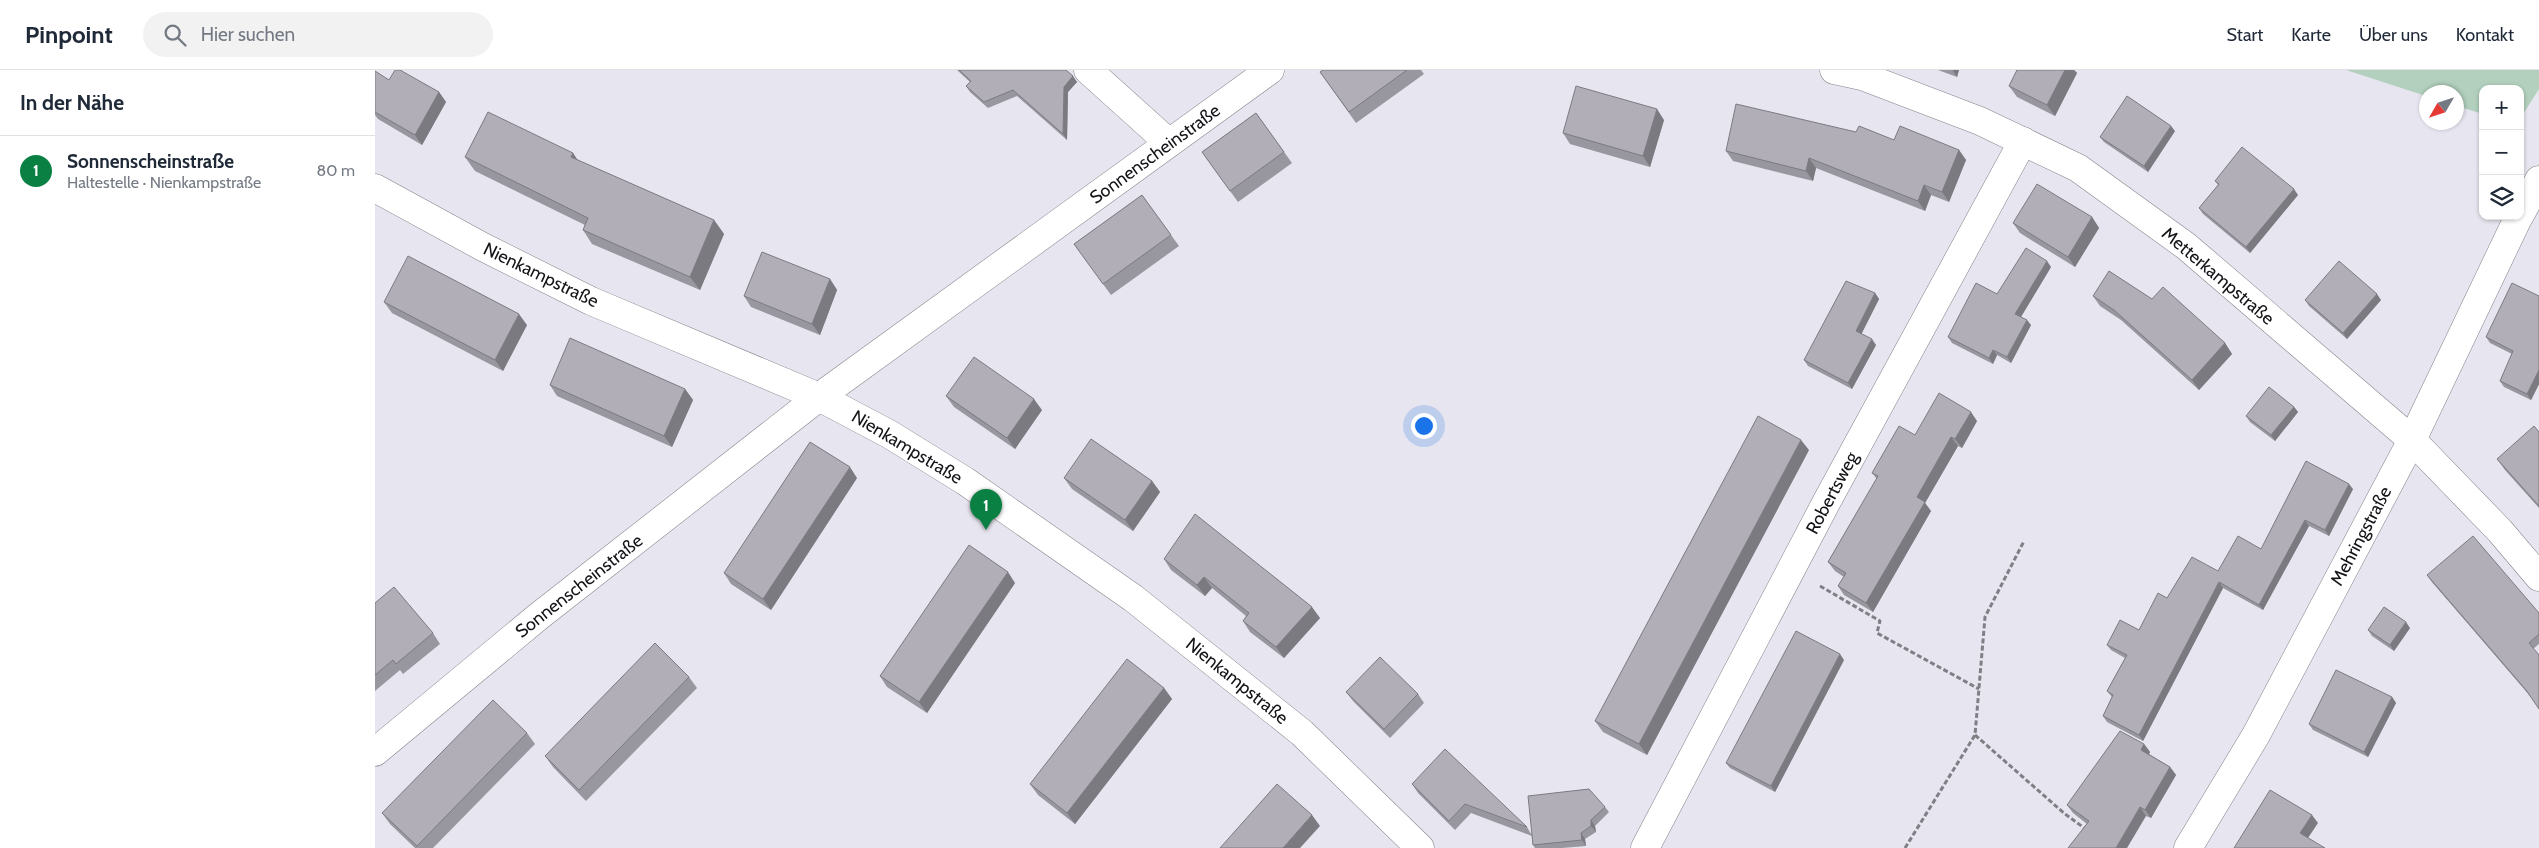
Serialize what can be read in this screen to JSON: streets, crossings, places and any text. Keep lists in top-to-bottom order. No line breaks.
{"streets":{"street":["Sonnenscheinstraße","Nienkampstraße","Metterkampstraße","Robertsweg","Mehringstraße"]},"crossings":[["Sonnenscheinstraße","Nienkampstraße"],["Metterkampstraße","Robertsweg"],["Metterkampstraße","Mehringstraße"]],"north":"bottom left","page":{"header":"Pinpoint","search":"Hier suchen","nav":["Start","Karte","Über uns","Kontakt"],"heading":"In der Nähe","map_buttons":["+","−"],"list":[{"mark":"1","name":"Sonnenscheinstraße","note":"Haltestelle · Nienkampstraße","value":"80 m"}],"pins":"1"}}
